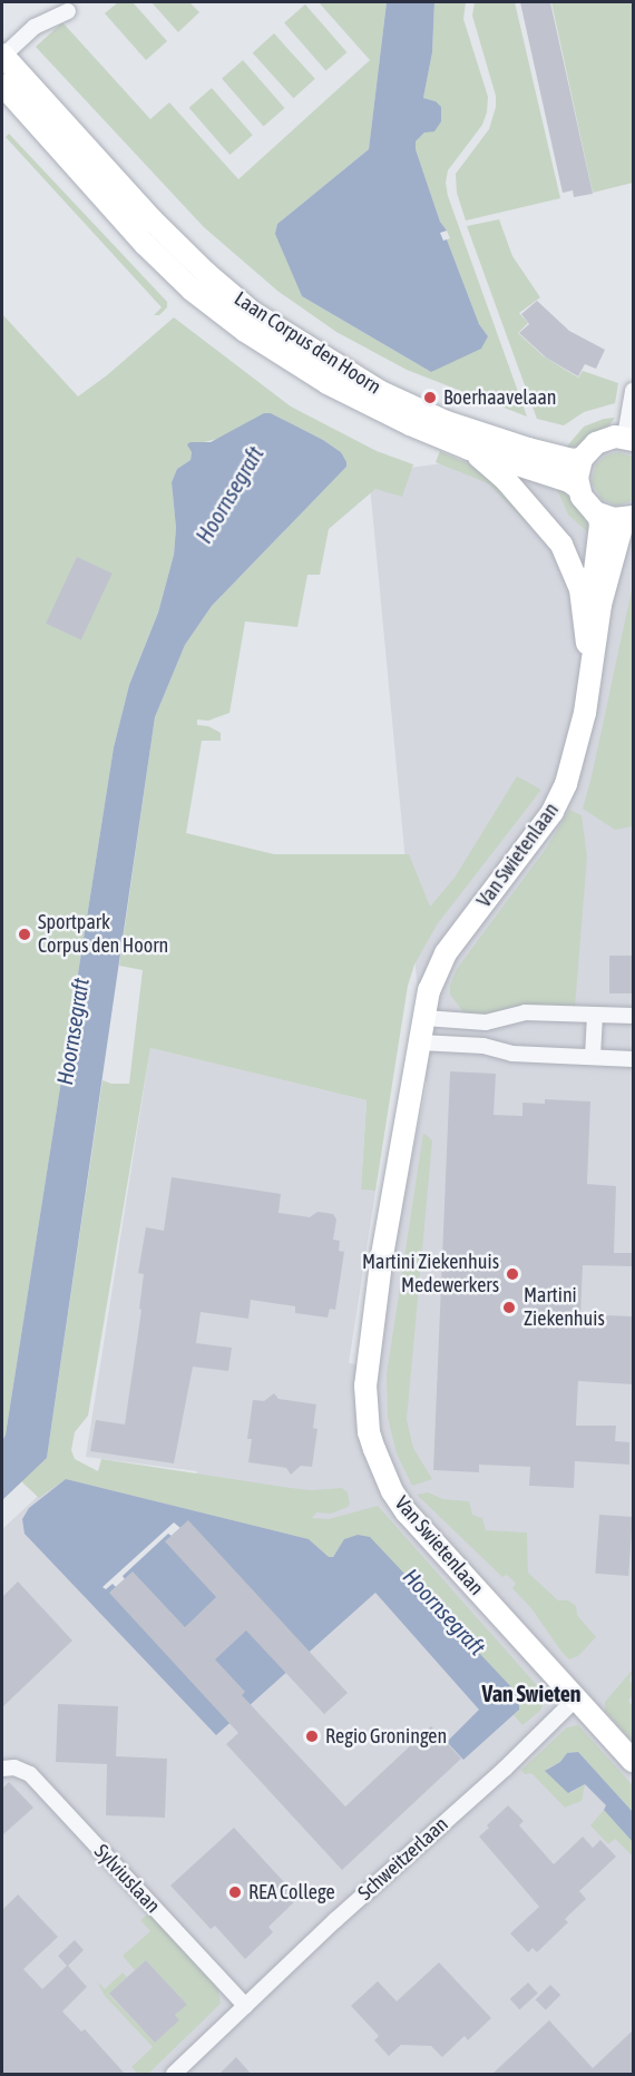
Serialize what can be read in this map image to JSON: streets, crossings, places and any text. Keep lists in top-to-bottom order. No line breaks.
{"streets":{"main road":["Laan Corpus den Hoorn","Van Swietenlaan"],"street":["Schweitzerlaan","Sylviuslaan"]},"crossings":[["Van Swietenlaan","Schweitzerlaan"],["Schweitzerlaan","Sylviuslaan"]],"districts":["Van Swieten"],"water":["Hoornsegraft"],"places":["Boerhaavelaan","Sportpark Corpus den Hoorn","Martini Ziekenhuis Medewerkers","Martini Ziekenhuis","Regio Groningen","REA College"]}
